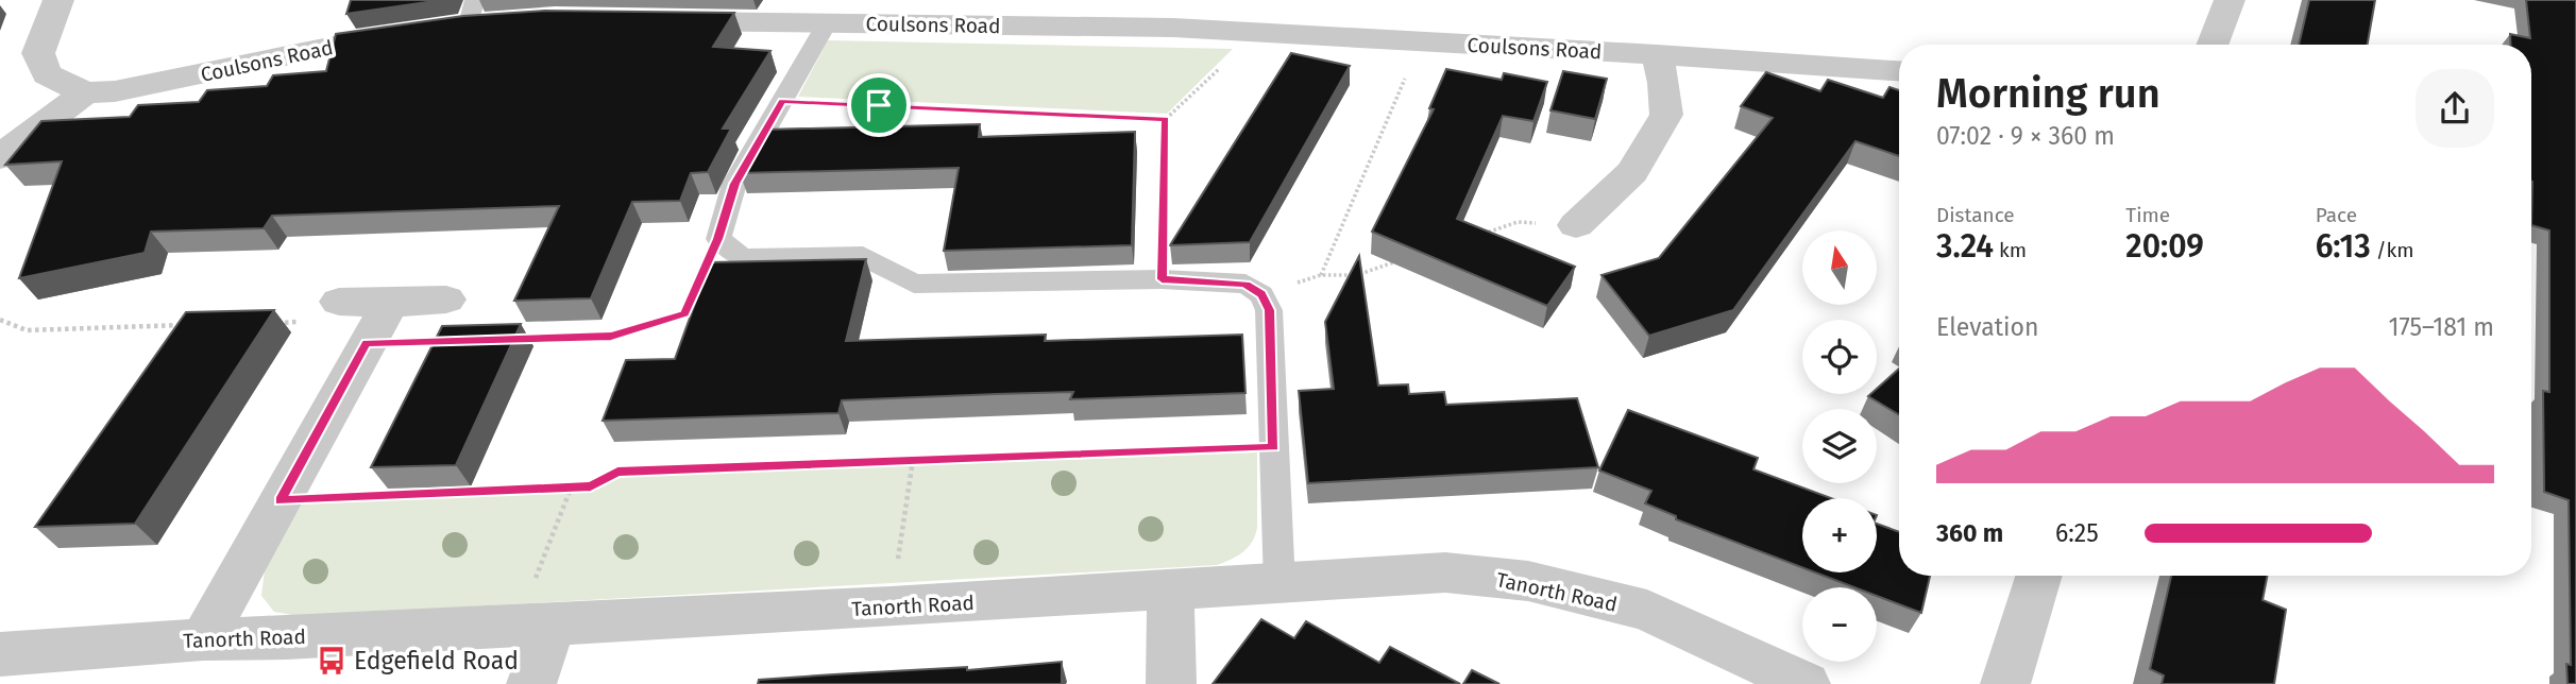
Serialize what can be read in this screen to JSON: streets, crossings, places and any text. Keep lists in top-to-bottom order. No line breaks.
{"streets":{"street":["Coulsons Road","Tanorth Road"]},"places":{"bus stop":["Edgefield Road"]},"north":"top","page":{"heading":["Morning run","07:02 · 9 × 360 m"],"stats":[["Distance","3.24 km"],["Time","20:09"],["Pace","6:13 /km"]],"map_buttons":["+","−"],"chart":["Elevation","175–181 m"],"list":[{"name":"360 m","note":"6:25"}]}}
